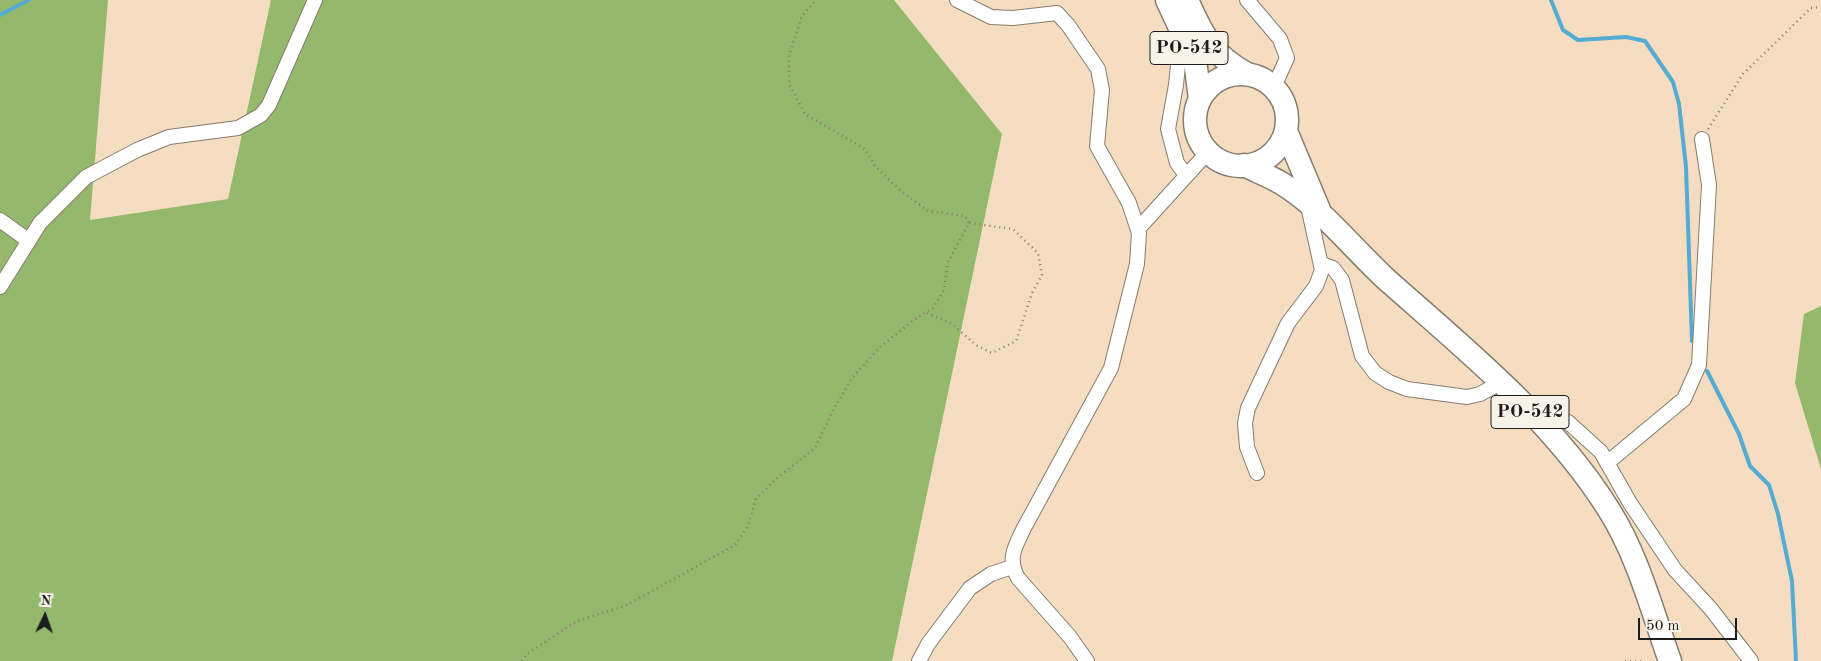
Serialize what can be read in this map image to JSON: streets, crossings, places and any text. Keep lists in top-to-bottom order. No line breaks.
{"streets":{"main road":["PO-542"]},"scale_bar":"50 m","north":"top"}
